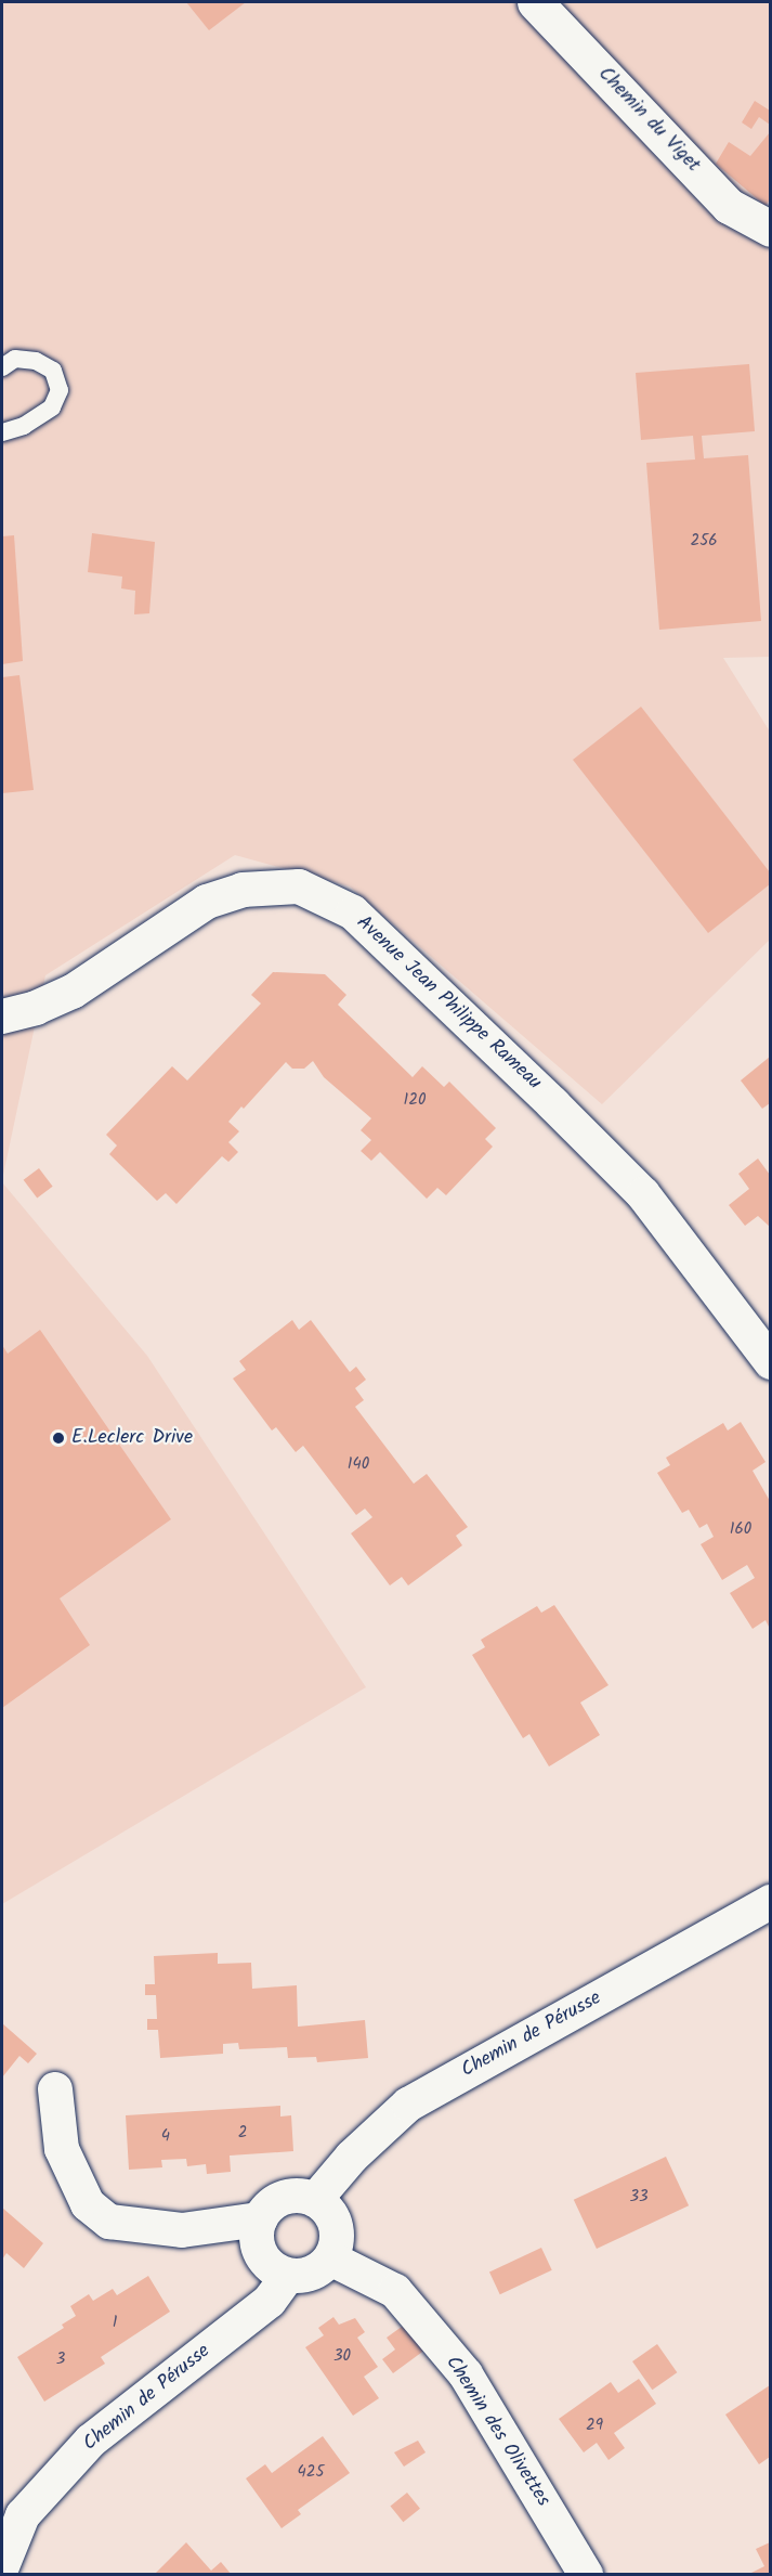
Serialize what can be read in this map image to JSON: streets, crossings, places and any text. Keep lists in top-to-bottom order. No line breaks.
{"streets":{"street":["Chemin du Viget","Avenue Jean Philippe Rameau","Chemin de Pérusse","Chemin des Olivettes"]},"crossings":[["Chemin de Pérusse","Chemin des Olivettes"]],"places":["E.Leclerc Drive"],"house_numbers":["256","120","140","160","2","4","33","1","30","3","29","425"]}
